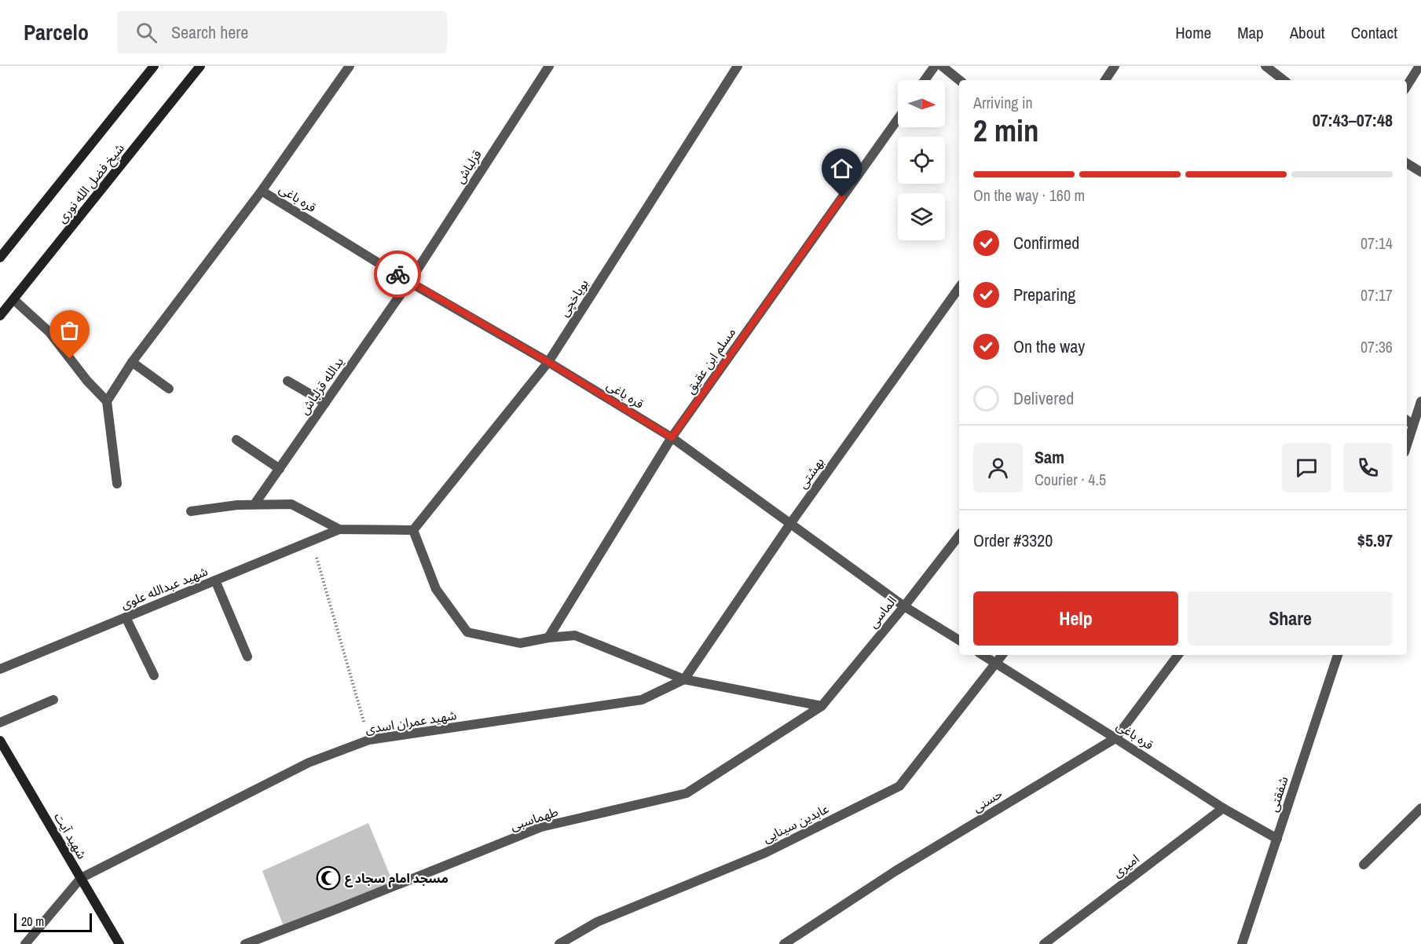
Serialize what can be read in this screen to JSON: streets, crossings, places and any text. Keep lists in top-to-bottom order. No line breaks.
{"streets":{"main road":["شیخ فضل الله نوری","شهید آیت"],"street":["قزلباش","قره باغی","بویاخچی","مسلم ابن عقیق","یدالله قزلباش","بهشتی","شهید عبدالله علوی","الماسی","شهید عمران اسدی","شفقتی","حسنی","طهماسبی","عابدین سینایی","امیری"]},"crossings":[["قزلباش","قره باغی"],["قزلباش","یدالله قزلباش"],["قره باغی","بویاخچی"],["قره باغی","مسلم ابن عقیق"],["قره باغی","یدالله قزلباش"],["قره باغی","بهشتی"],["قره باغی","الماسی"],["قره باغی","شفقتی"],["قره باغی","حسنی"],["قره باغی","عابدین سینایی"],["قره باغی","امیری"],["بهشتی","شهید عمران اسدی"],["الماسی","طهماسبی"],["شهید عمران اسدی","شهید آیت"]],"places":{"mosque":["مسجد امام سجاد ع"]},"scale_bar":"20 m","north":"right","page":{"header":"Parcelo","search":"Search here","nav":["Home","Map","About","Contact"],"heading":["2 min","Arriving in","07:43–07:48"],"panel":["Sam","Courier · 4.5","Order #3320","$5.97"],"bar":"On the way · 160 m","list":[["Confirmed","07:14"],["Preparing","07:17"],["On the way","07:36"],"Delivered"],"buttons":["Help","Share"],"scale":"20 m"}}
